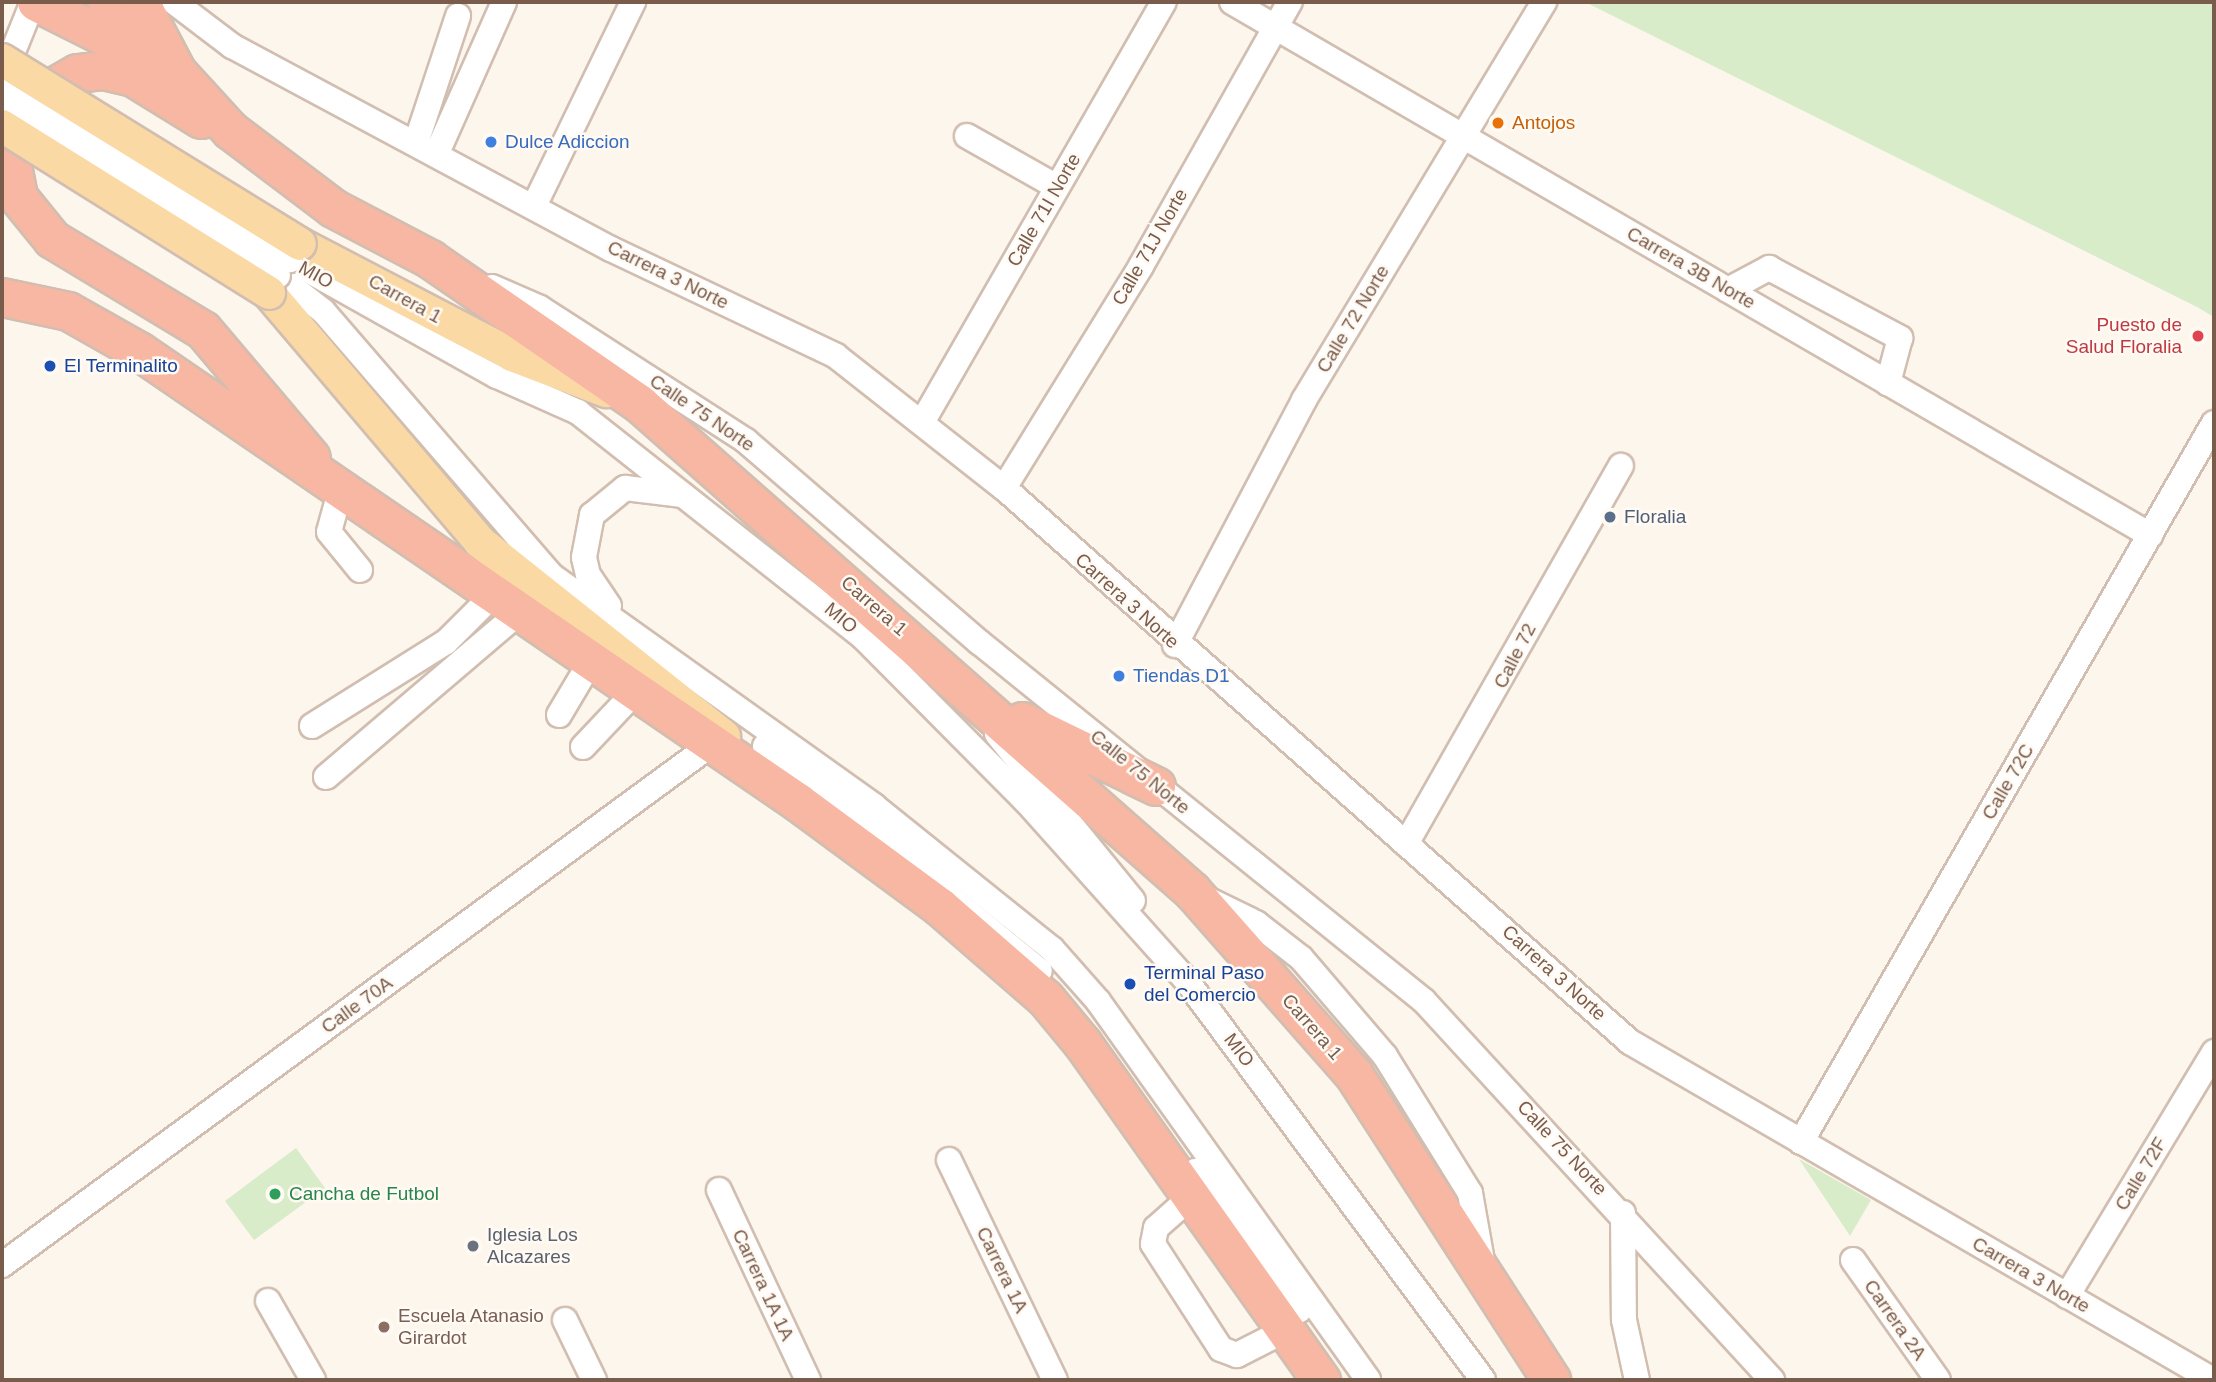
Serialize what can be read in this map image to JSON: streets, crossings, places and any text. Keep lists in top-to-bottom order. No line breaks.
{"streets":{"highway":["Carrera 1"],"street":["Calle 71I Norte","Calle 71J Norte","Carrera 3B Norte","MIO","Carrera 3 Norte","Calle 72 Norte","Calle 75 Norte","Calle 72","Calle 72C","Calle 70A","Calle 72F","Carrera 1A","Carrera 1A 1A","Carrera 2A"]},"crossings":[["Calle 71I Norte","Carrera 3 Norte"],["Calle 71J Norte","Carrera 3B Norte"],["Calle 71J Norte","Carrera 3 Norte"],["Carrera 3B Norte","Calle 72 Norte"],["Carrera 3B Norte","Calle 72C"],["MIO","Carrera 1"],["Carrera 3 Norte","Calle 72 Norte"],["Carrera 3 Norte","Calle 72"],["Carrera 3 Norte","Calle 72C"],["Carrera 3 Norte","Calle 72F"]],"places":["Antojos","Dulce Adiccion","Puesto de Salud Floralia","El Terminalito","Floralia","Tiendas D1","Terminal Paso del Comercio","Cancha de Futbol","Iglesia Los Alcazares","Escuela Atanasio Girardot"]}
